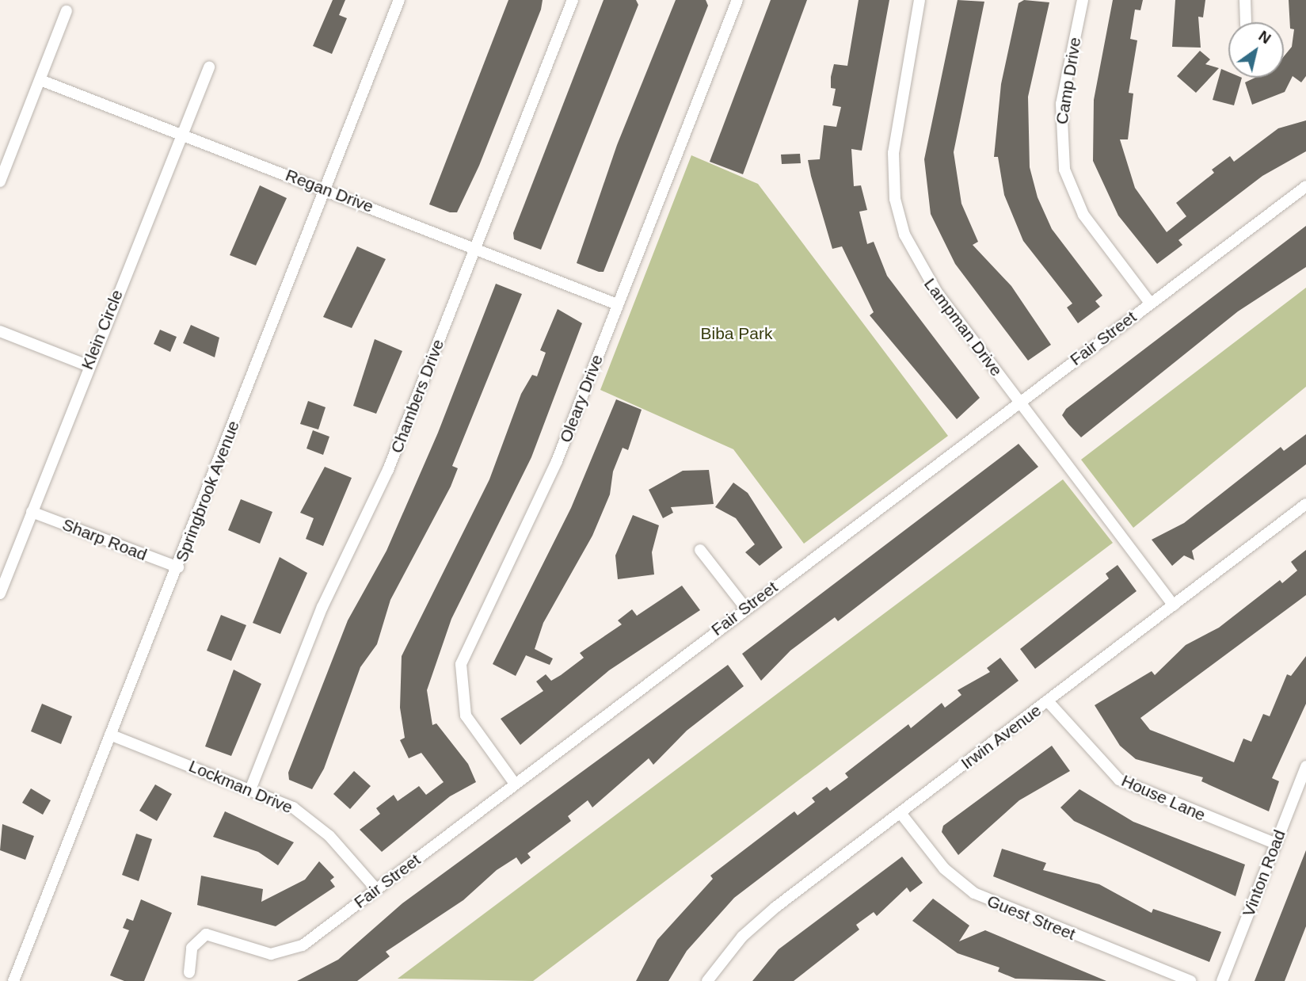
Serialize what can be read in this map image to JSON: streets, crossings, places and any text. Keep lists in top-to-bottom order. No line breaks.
{"streets":{"street":["Camp Drive","Regan Drive","Lampman Drive","Klein Circle","Fair Street","Chambers Drive","Oleary Drive","Springbrook Avenue","Sharp Road","Irwin Avenue","Lockman Drive","House Lane","Vinton Road","Guest Street"]},"crossings":[["Camp Drive","Fair Street"],["Regan Drive","Klein Circle"],["Regan Drive","Chambers Drive"],["Regan Drive","Oleary Drive"],["Regan Drive","Springbrook Avenue"],["Lampman Drive","Fair Street"],["Lampman Drive","Irwin Avenue"],["Klein Circle","Sharp Road"],["Fair Street","Oleary Drive"],["Fair Street","Lockman Drive"],["Chambers Drive","Lockman Drive"],["Springbrook Avenue","Sharp Road"],["Springbrook Avenue","Lockman Drive"],["Irwin Avenue","House Lane"],["Irwin Avenue","Guest Street"],["House Lane","Vinton Road"]],"parks":["Biba Park"],"north":"top right"}
